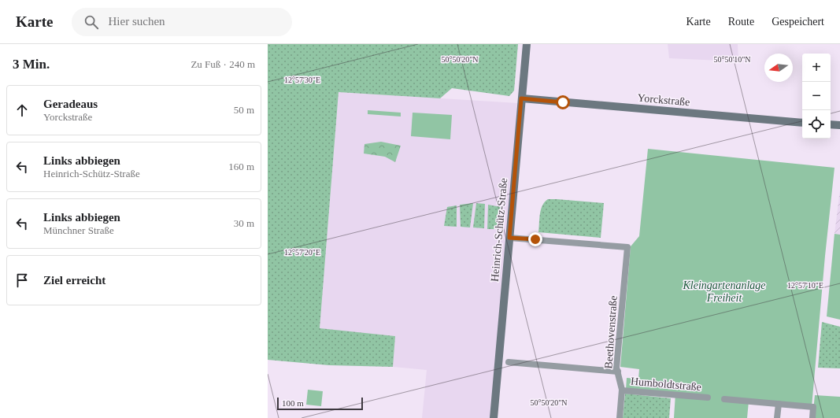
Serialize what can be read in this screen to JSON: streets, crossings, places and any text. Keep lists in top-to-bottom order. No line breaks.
{"streets":{"main road":["Yorckstraße","Heinrich-Schütz-Straße"],"street":["Beethovenstraße","Humboldtstraße"]},"crossings":[["Yorckstraße","Heinrich-Schütz-Straße"],["Heinrich-Schütz-Straße","Beethovenstraße"],["Beethovenstraße","Humboldtstraße"]],"parks":["Kleingartenanlage Freiheit"],"scale_bar":"100 m","north":"left","page":{"header":"Karte","search":"Hier suchen","nav":["Karte","Route","Gespeichert"],"heading":["3 Min.","Zu Fuß · 240 m"],"map_buttons":["+","−"],"list":[["Geradeaus","Yorckstraße","50 m"],["Links abbiegen","Heinrich-Schütz-Straße","160 m"],["Links abbiegen","Münchner Straße","30 m"],"Ziel erreicht"],"scale":"100 m"},"coordinates":["50°50'20\"N","50°50'10\"N","12°57'30\"E","12°57'20\"E","12°57'10\"E"]}
